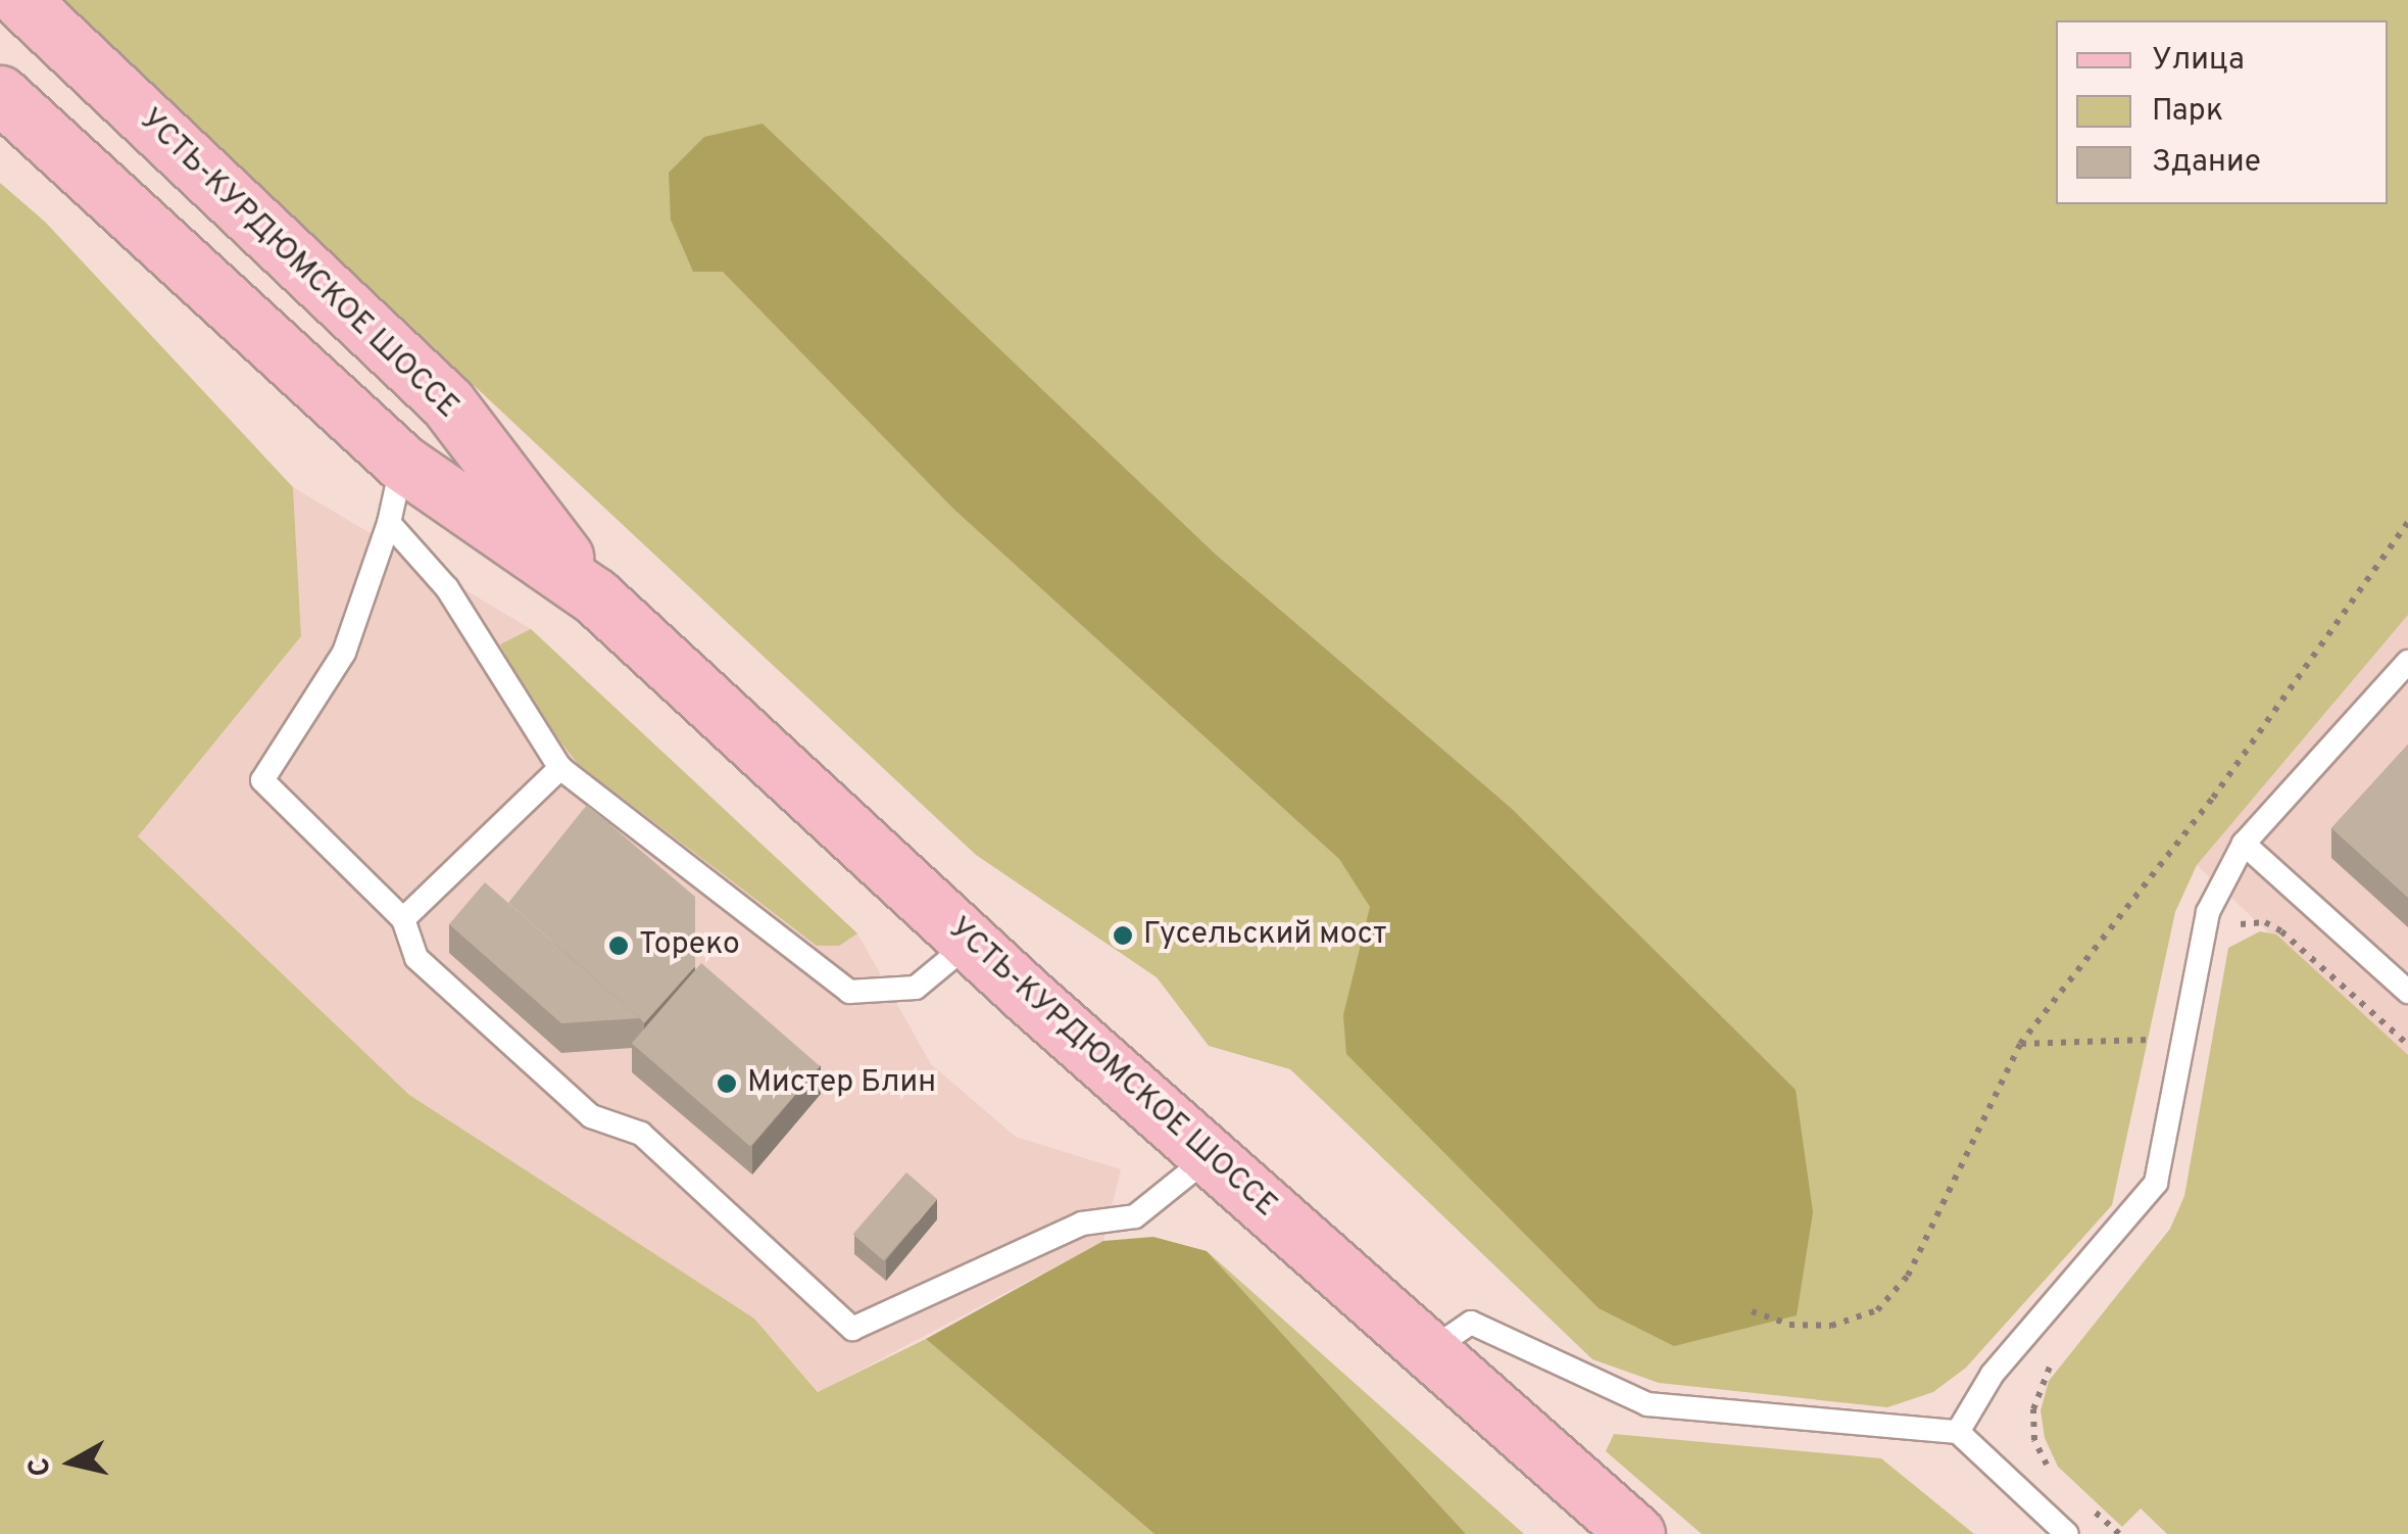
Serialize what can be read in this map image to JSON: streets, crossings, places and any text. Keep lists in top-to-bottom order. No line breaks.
{"streets":{"main road":["УСТЬ-КУРДЮМСКОЕ ШОССЕ"]},"places":["Гусельский мост","Тореко","Мистер Блин"],"legend":["Улица","Парк","Здание"],"north":"left"}
